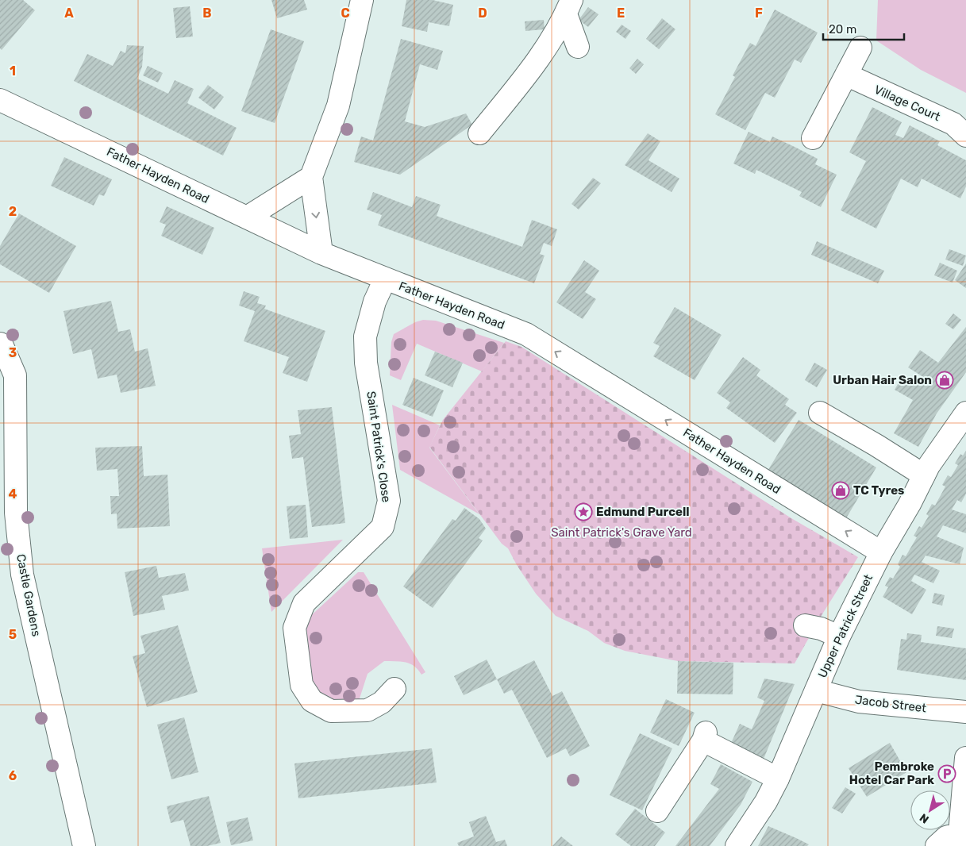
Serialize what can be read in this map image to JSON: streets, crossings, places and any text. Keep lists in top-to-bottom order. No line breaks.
{"streets":{"street":["Village Court","Father Hayden Road","Saint Patrick's Close","Castle Gardens","Upper Patrick Street","Jacob Street"]},"crossings":[["Father Hayden Road","Saint Patrick's Close"],["Father Hayden Road","Upper Patrick Street"],["Upper Patrick Street","Jacob Street"]],"one_way":["Father Hayden Road"],"parks":["Saint Patrick's Grave Yard"],"places":{"shop":["Urban Hair Salon","TC Tyres"],"place":["Edmund Purcell"],"parking":["Pembroke Hotel Car Park"]},"scale_bar":"20 m","north":"bottom left","grid":{"columns":["A","B","C","D","E","F"],"rows":["1","2","3","4","5","6"]}}
